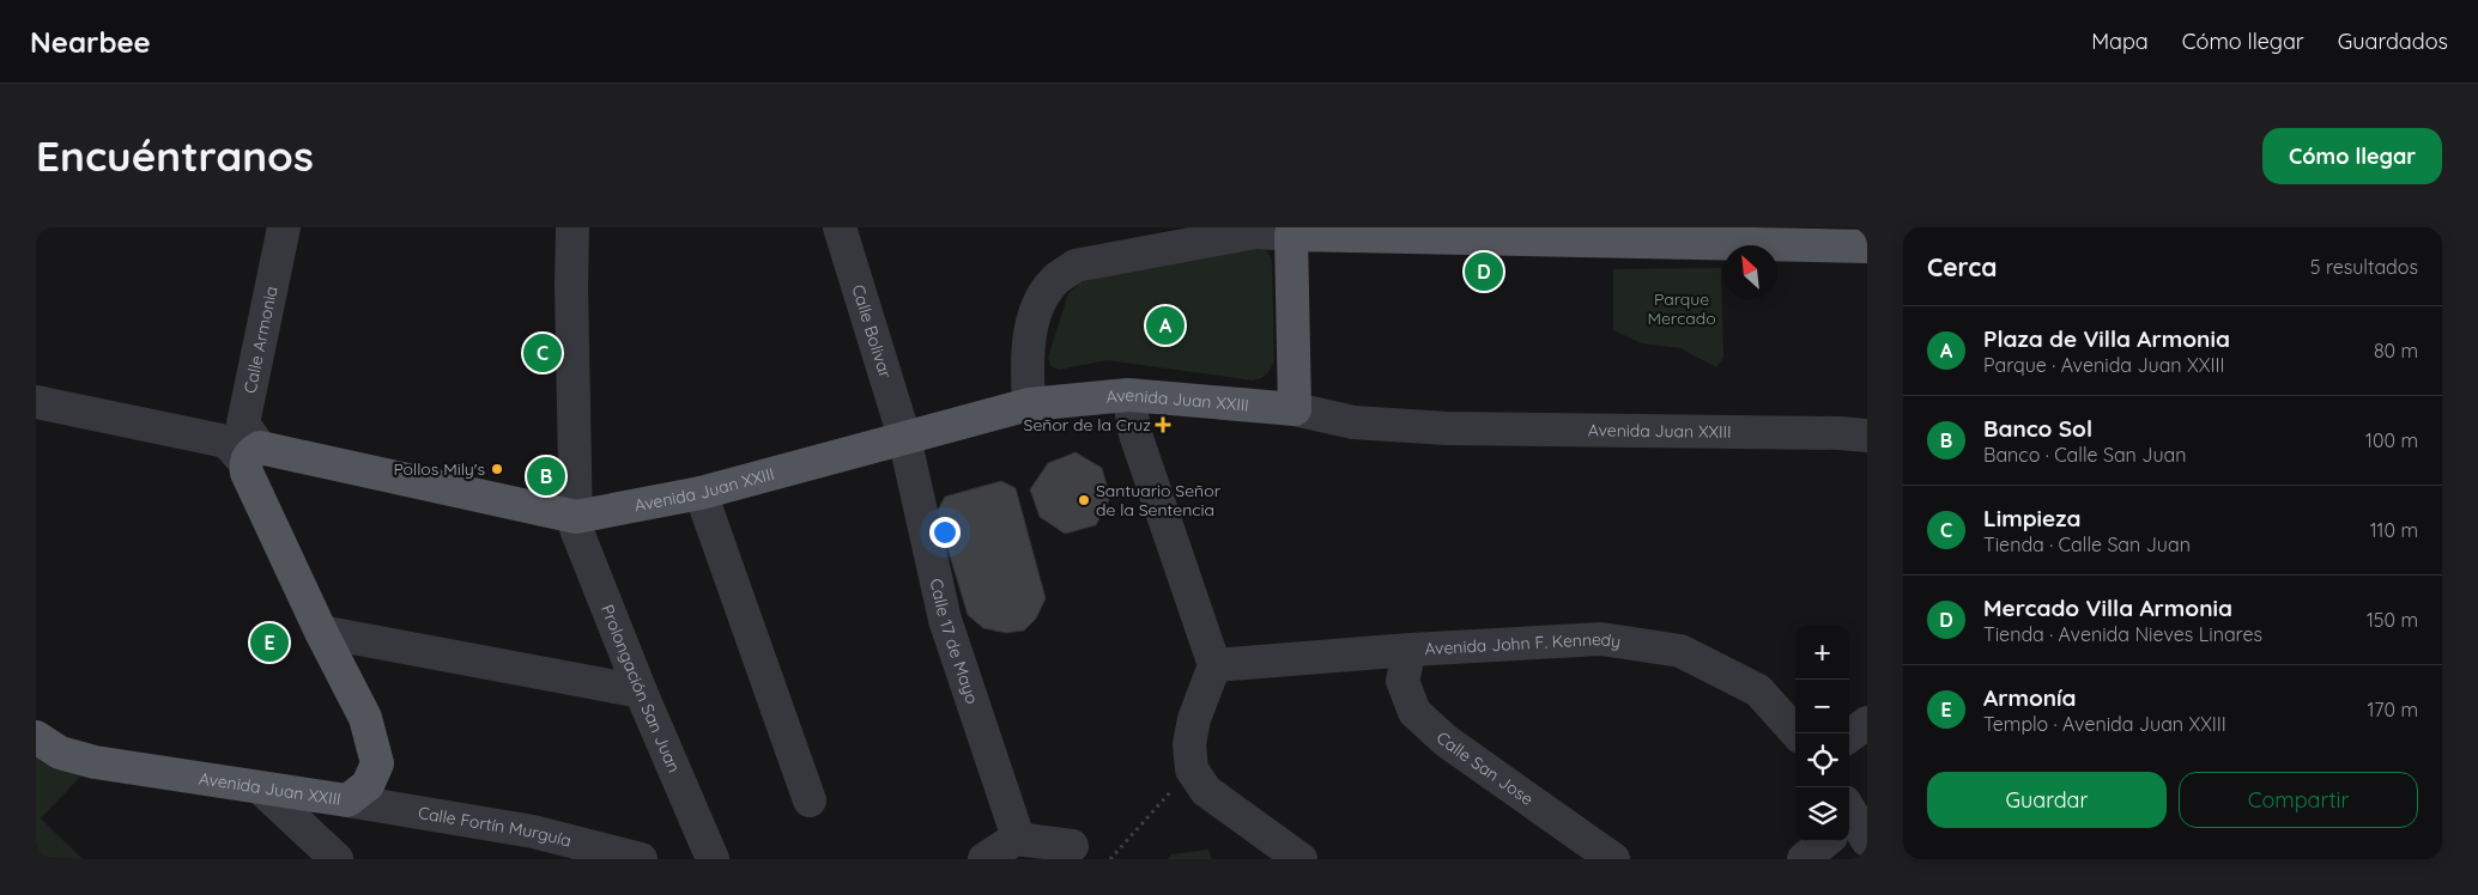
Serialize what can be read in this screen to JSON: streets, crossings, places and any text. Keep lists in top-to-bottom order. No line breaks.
{"streets":{"main road":["Avenida Juan XXIII"],"street":["Calle Bolivar","Calle Armonia","Calle 17 de Mayo","Avenida John F. Kennedy","Prolongación San Juan","Calle San Jose","Calle Fortín Murguía"]},"crossings":[["Calle Bolivar","Avenida Juan XXIII"],["Calle Bolivar","Calle 17 de Mayo"],["Calle Armonia","Avenida Juan XXIII"],["Avenida Juan XXIII","Calle 17 de Mayo"],["Avenida Juan XXIII","Prolongación San Juan"],["Avenida Juan XXIII","Calle Fortín Murguía"],["Avenida John F. Kennedy","Calle San Jose"]],"parks":["Parque Mercado"],"places":{"health":["Señor de la Cruz"],"other":["Pollos Mily's","Santuario Señor de la Sentencia"]},"north":"top left","page":{"header":"Nearbee","nav":["Mapa","Cómo llegar","Guardados"],"buttons":["Cómo llegar",["Guardar","Compartir"]],"title":"Encuéntranos","heading":["Cerca","5 resultados"],"pins":["D","A","C","B","E"],"list":[{"mark":"A","name":"Plaza de Villa Armonia","note":"Parque · Avenida Juan XXIII","value":"80 m"},{"mark":"B","name":"Banco Sol","note":"Banco · Calle San Juan","value":"100 m"},{"mark":"C","name":"Limpieza","note":"Tienda · Calle San Juan","value":"110 m"},{"mark":"D","name":"Mercado Villa Armonia","note":"Tienda · Avenida Nieves Linares","value":"150 m"},{"mark":"E","name":"Armonía","note":"Templo · Avenida Juan XXIII","value":"170 m"}],"map_buttons":["+","−"]}}
